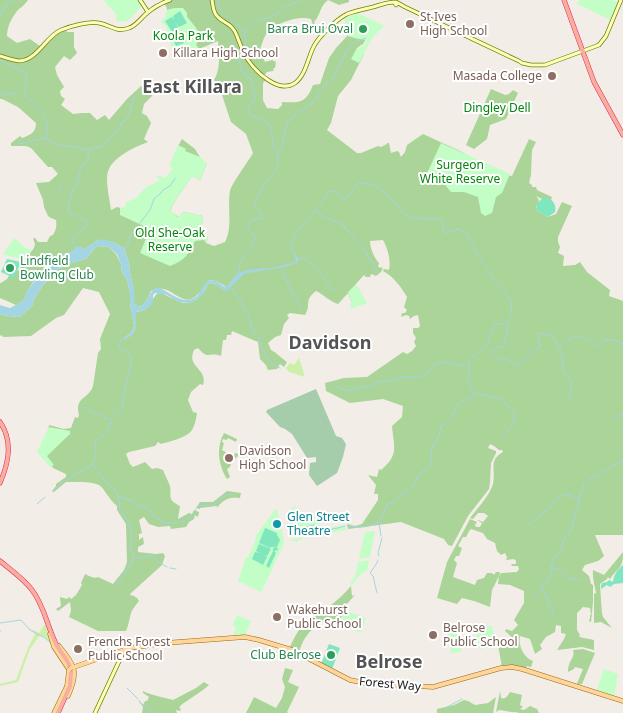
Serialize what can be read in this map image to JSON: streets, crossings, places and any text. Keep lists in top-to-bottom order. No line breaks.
{"streets":{"main road":["Forest Way"]},"districts":["East Killara","Davidson","Belrose"],"parks":["Koola Park","Dingley Dell","Surgeon White Reserve","Old She-Oak Reserve"],"places":["St Ives High School","Barra Brui Oval","Killara High School","Masada College","Lindfield Bowling Club","Davidson High School","Glen Street Theatre","Wakehurst Public School","Belrose Public School","Frenchs Forest Public School","Club Belrose"]}
